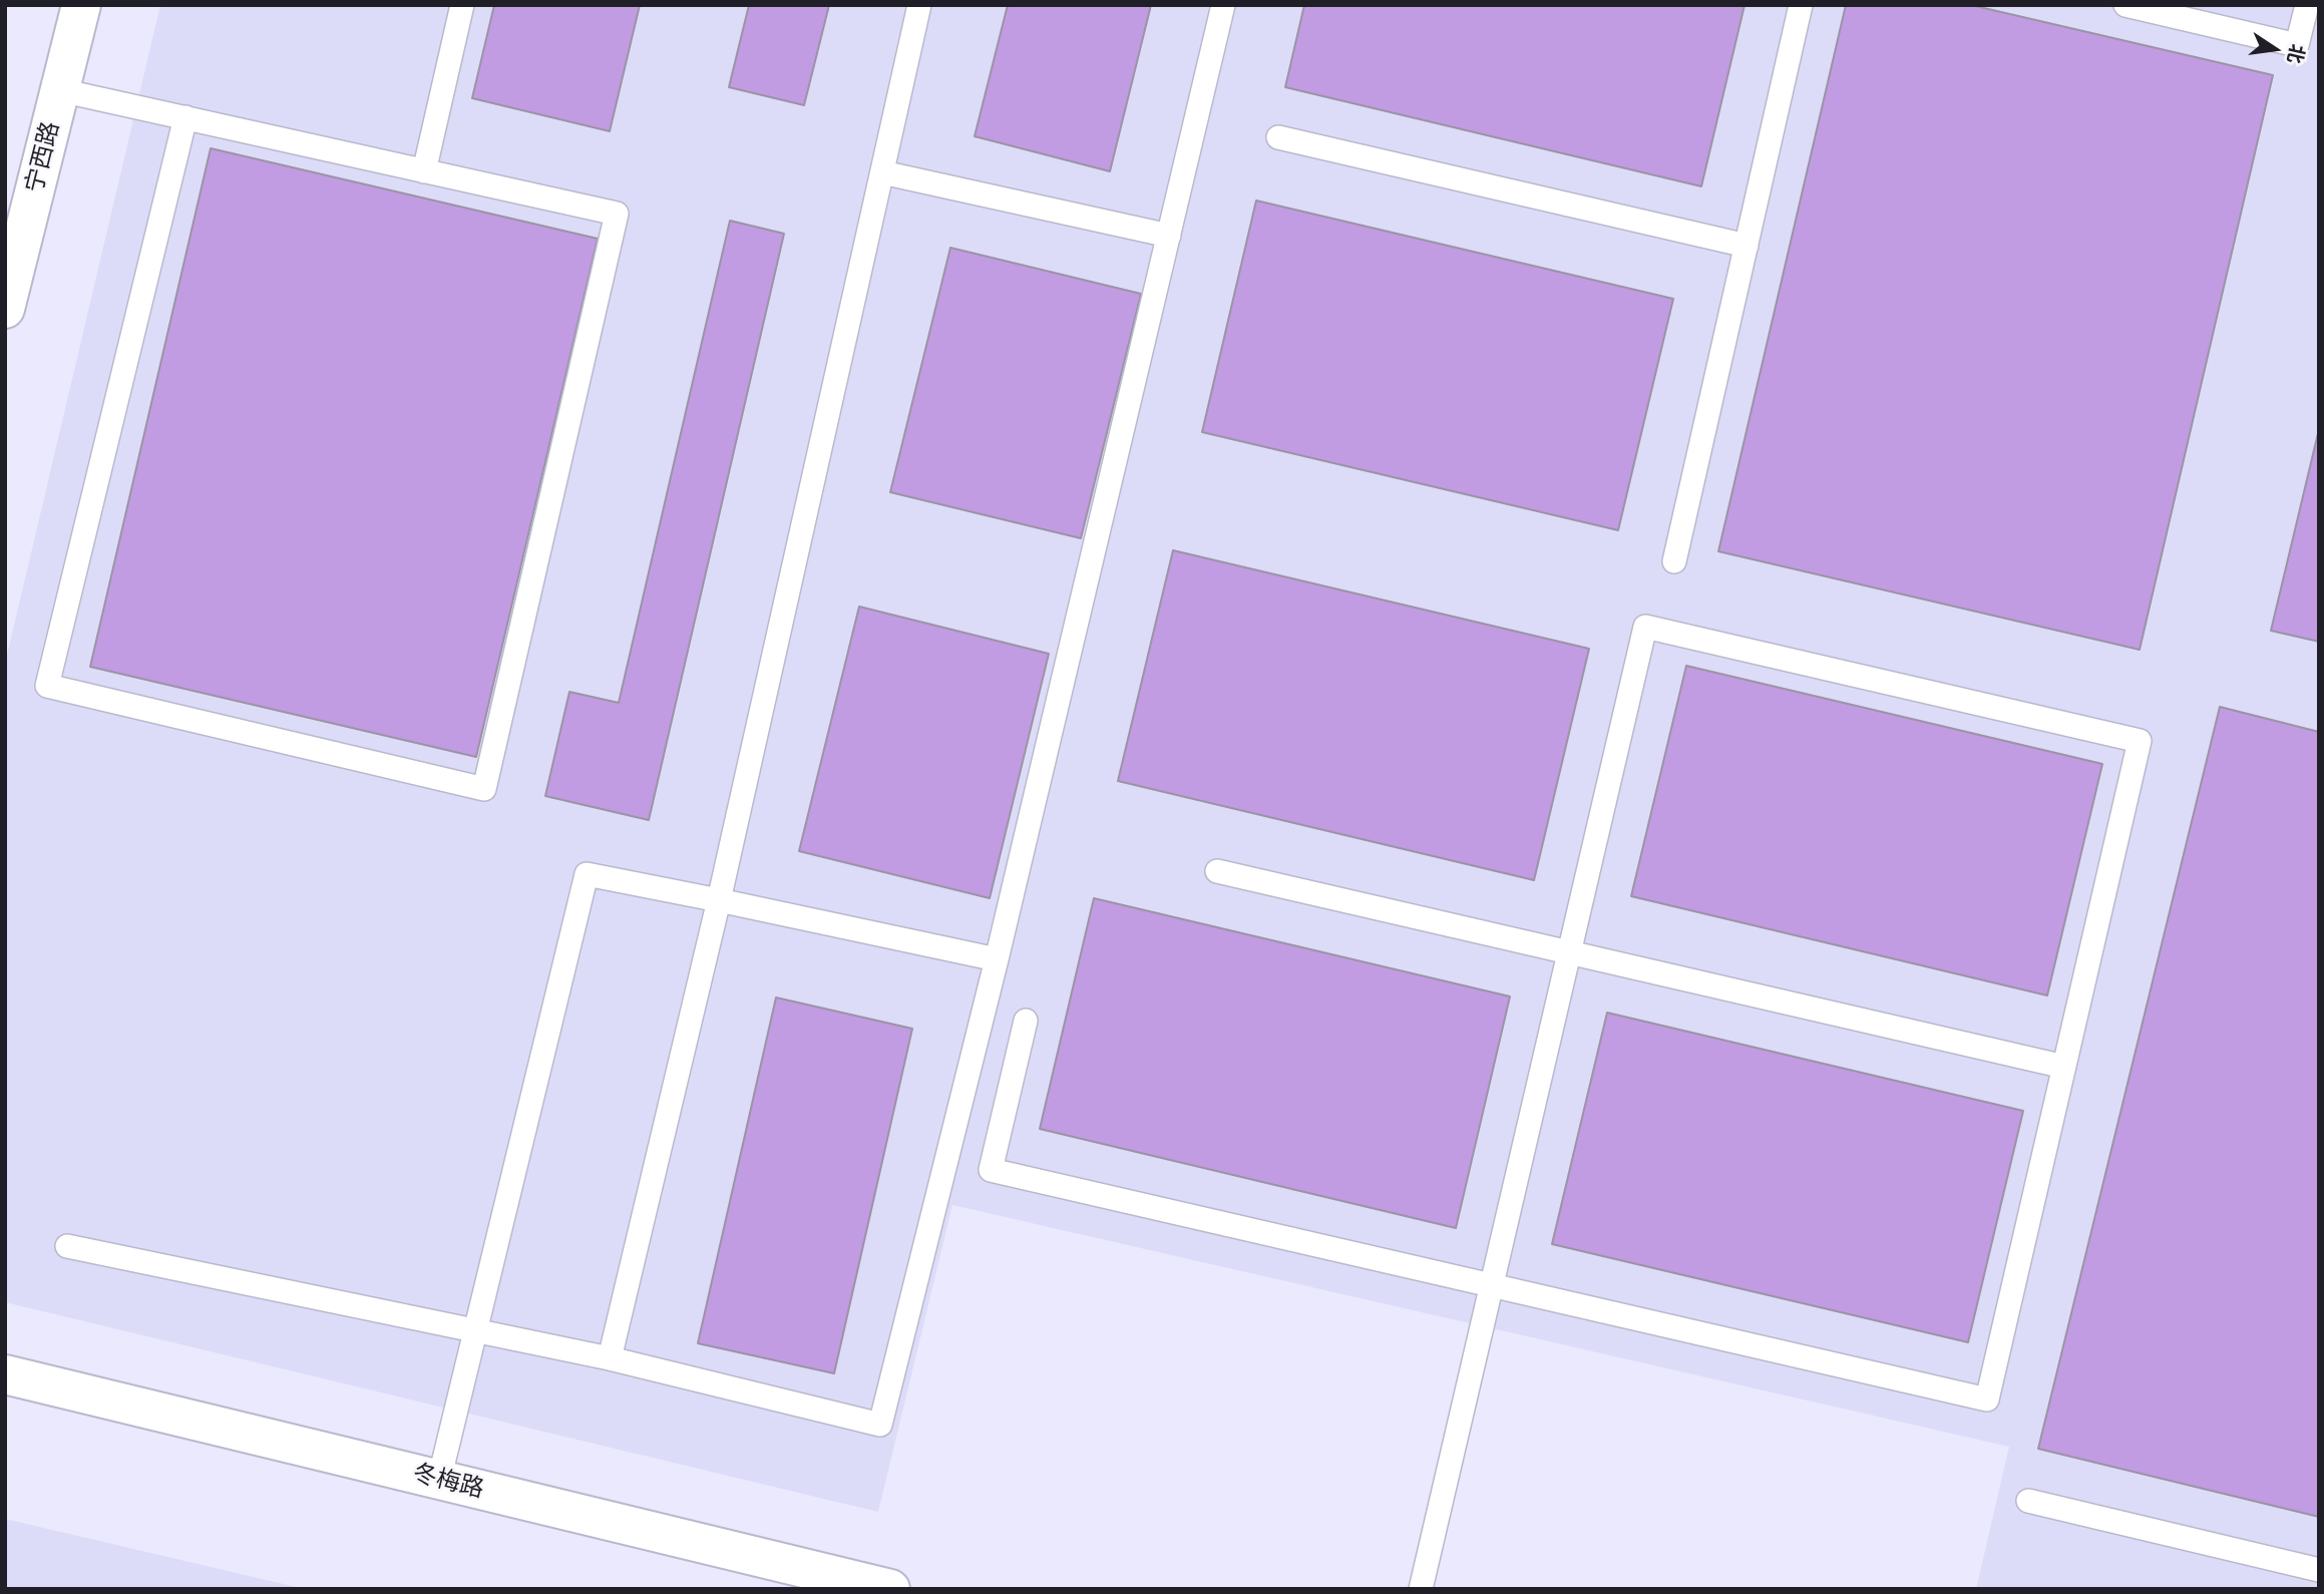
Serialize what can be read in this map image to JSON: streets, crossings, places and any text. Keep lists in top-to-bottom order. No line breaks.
{"streets":{"street":["宁西路","冬梅路"]},"north":"right"}
